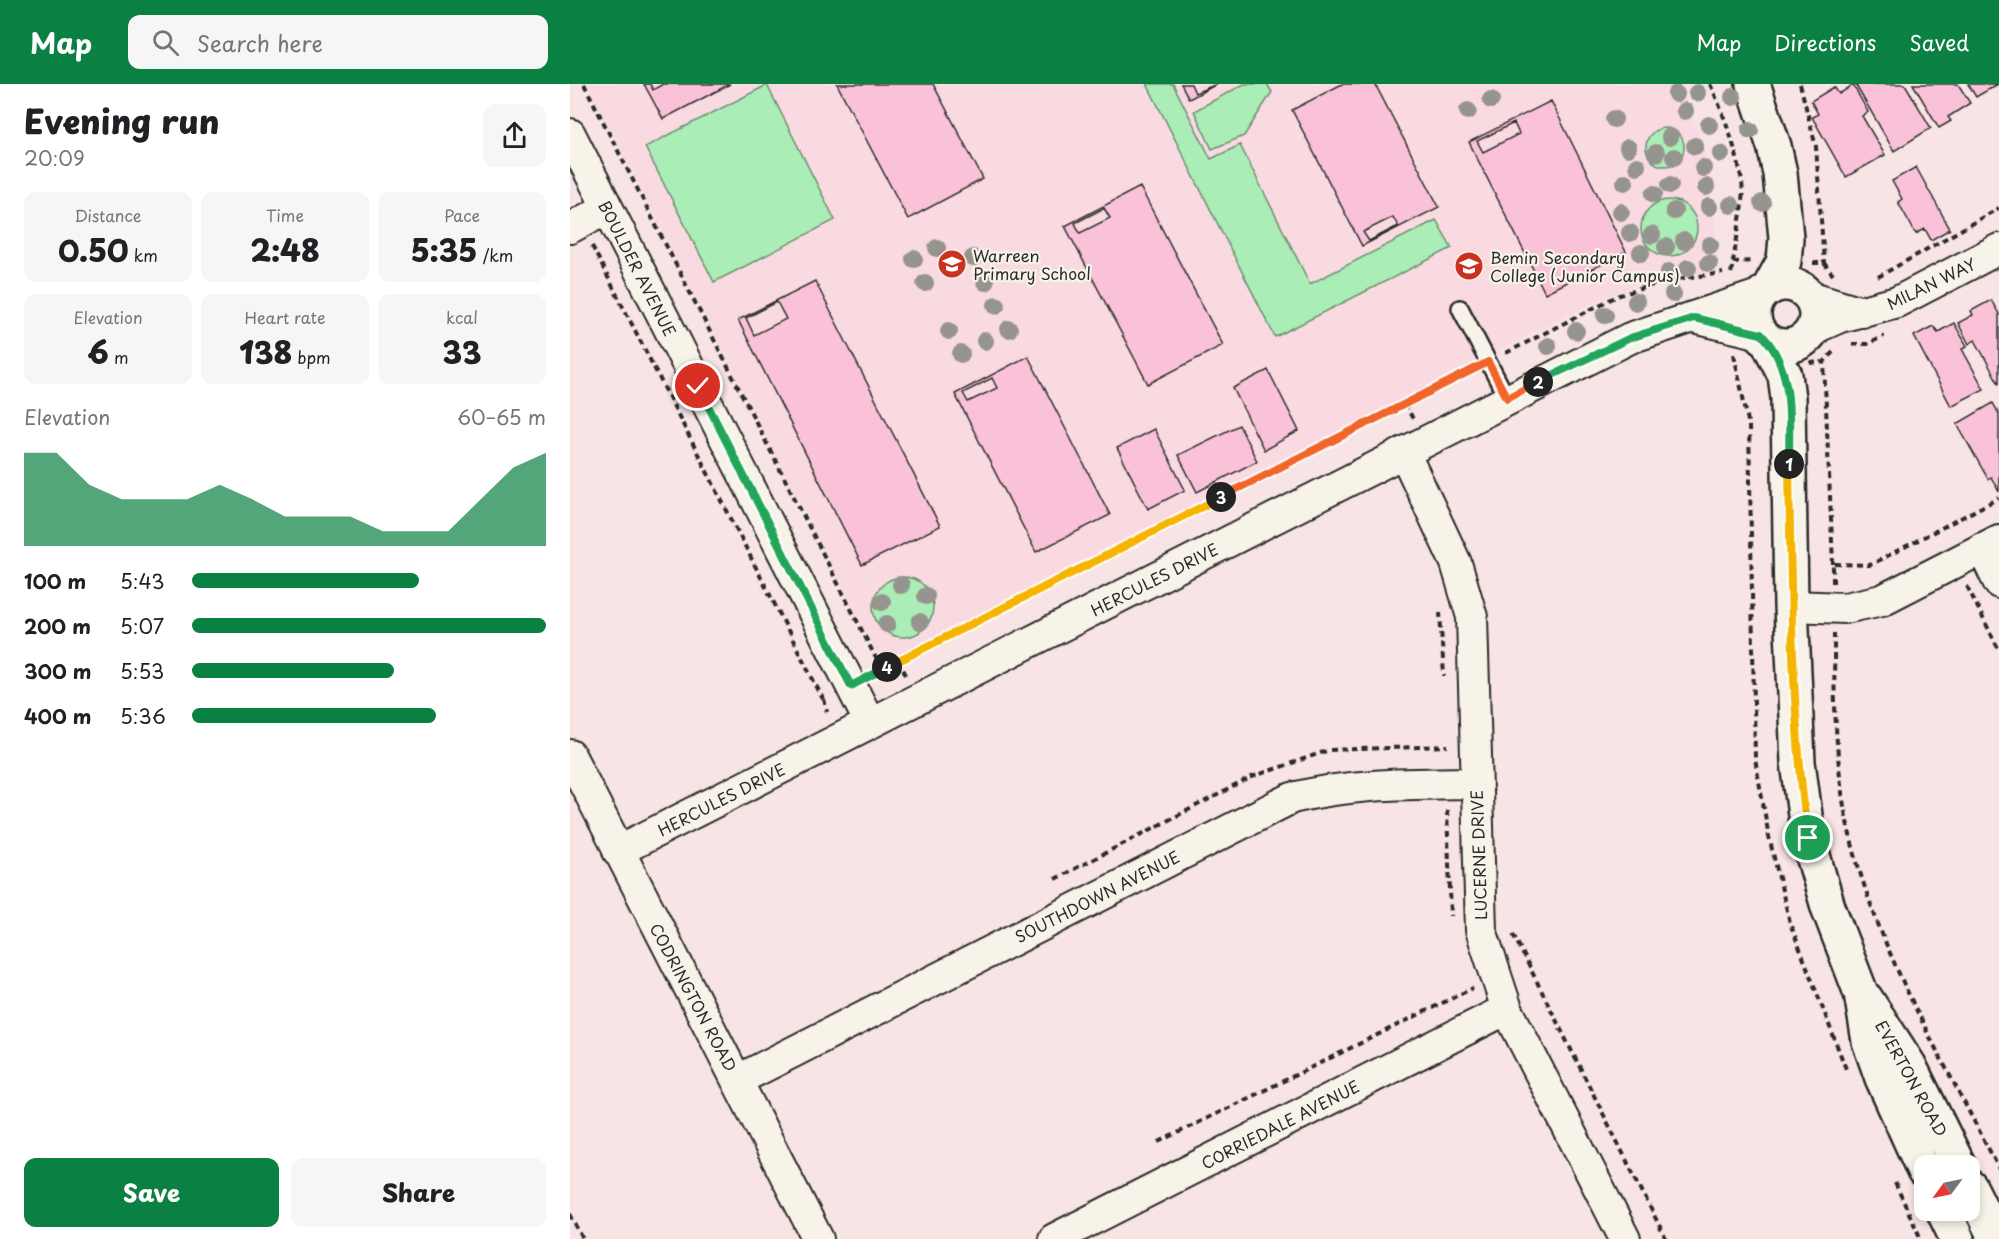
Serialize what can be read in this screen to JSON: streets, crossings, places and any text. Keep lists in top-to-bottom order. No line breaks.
{"streets":{"street":["BOULDER AVENUE","MILAN WAY","HERCULES DRIVE","LUCERNE DRIVE","SOUTHDOWN AVENUE","CODRINGTON ROAD","EVERTON ROAD","CORRIEDALE AVENUE"]},"crossings":[["BOULDER AVENUE","HERCULES DRIVE"],["MILAN WAY","HERCULES DRIVE"],["MILAN WAY","EVERTON ROAD"],["HERCULES DRIVE","LUCERNE DRIVE"],["HERCULES DRIVE","CODRINGTON ROAD"],["HERCULES DRIVE","EVERTON ROAD"],["LUCERNE DRIVE","SOUTHDOWN AVENUE"],["LUCERNE DRIVE","CORRIEDALE AVENUE"],["SOUTHDOWN AVENUE","CODRINGTON ROAD"]],"places":{"school or university":["Warreen Primary School","Bemin Secondary College (Junior Campus)"]},"north":"bottom left","page":{"header":"Map","search":"Search here","nav":["Map","Directions","Saved"],"heading":["Evening run","20:09"],"stats":[["Distance","0.50 km"],["Time","2:48"],["Pace","5:35 /km"],["Elevation","6 m"],["Heart rate","138 bpm"],["kcal","33"]],"pins":["2","1","3","4"],"chart":["Elevation","60–65 m"],"list":[{"name":"100 m","note":"5:43"},{"name":"200 m","note":"5:07"},{"name":"300 m","note":"5:53"},{"name":"400 m","note":"5:36"}],"buttons":["Save","Share"]}}
